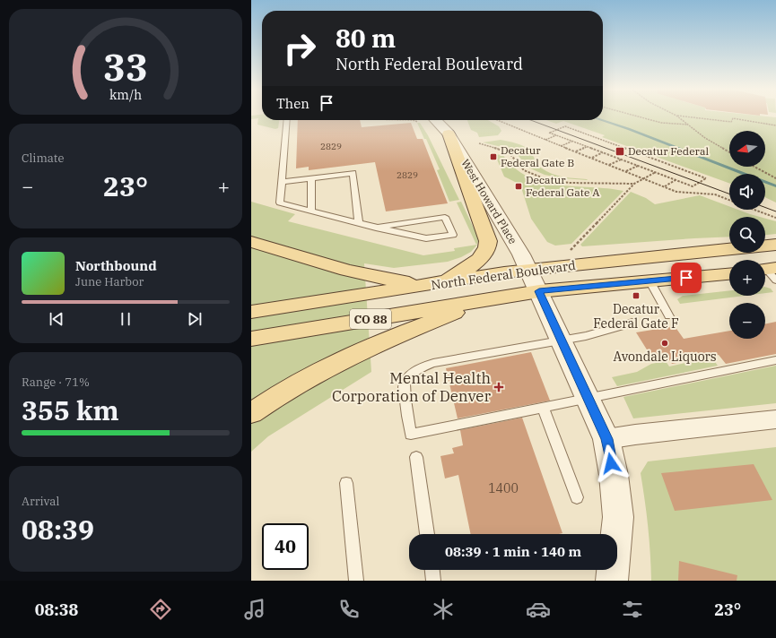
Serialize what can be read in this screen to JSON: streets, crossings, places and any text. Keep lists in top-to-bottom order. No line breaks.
{"streets":{"main road":["North Federal Boulevard","CO 88"],"street":["West Howard Place"]},"crossings":[["West Howard Place","North Federal Boulevard"]],"places":{"transit":["Decatur Federal","Decatur Federal Gate B","Decatur Federal Gate A","Decatur Federal Gate F"],"other":["Avondale Liquors"],"health":["Mental Health Corporation of Denver"]},"house_numbers":["2829","2829","1400"],"north":"left","page":{"turn":["80 m","North Federal Boulevard"],"then":"Then","tile":["Climate",["Range · 71%","355 km"],["Arrival","08:39"]],"map_buttons":["+","−"],"heat":["−","23°","+"],"song":["Northbound","June Harbor"],"limit":"40","trip":"08:39 · 1 min · 140 m","tabs":["08:38","23°"],"gauge":["33","km/h"]}}
